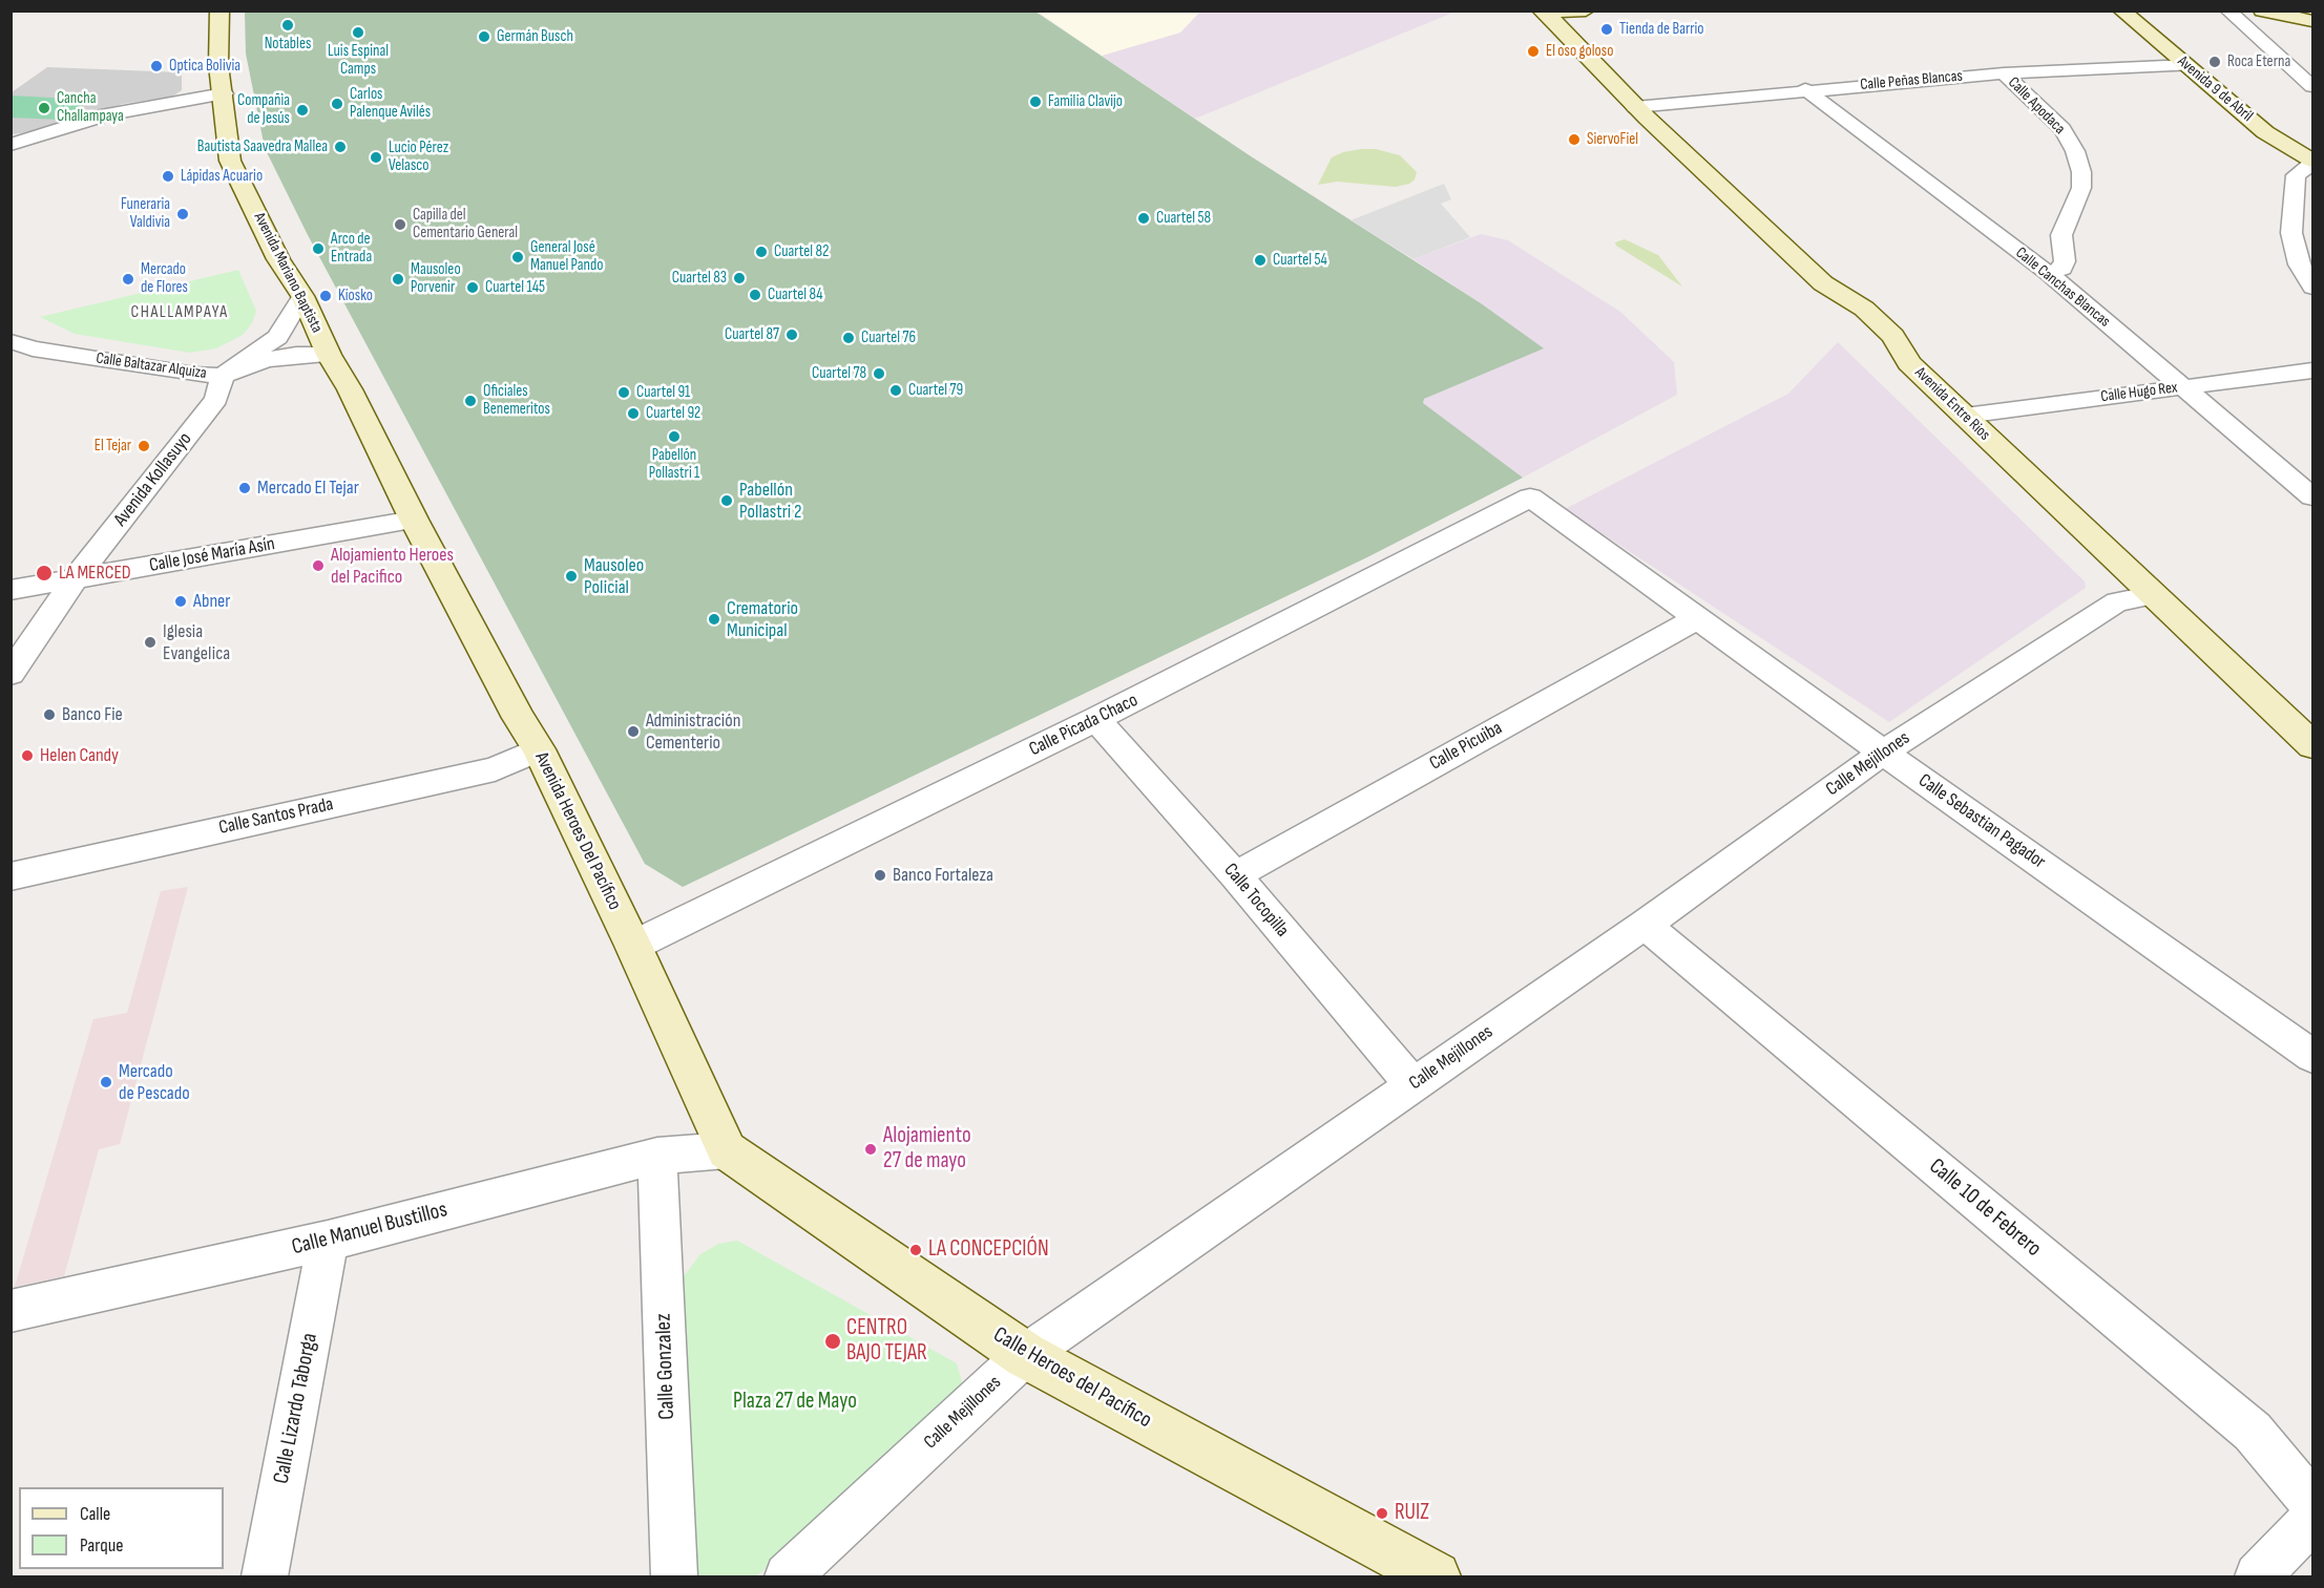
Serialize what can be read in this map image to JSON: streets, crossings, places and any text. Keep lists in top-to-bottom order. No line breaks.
{"streets":{"main road":["Avenida 9 de Abril","Avenida Mariano Baptista","Avenida Entre Rios","Avenida Heroes Del Pacífico","Calle Heroes del Pacífico"],"street":["Calle Peñas Blancas","Calle Apodaca","Calle Canchas Blancas","Calle Baltazar Alquiza","Calle Hugo Rex","Avenida Kollasuyo","Calle José María Asín","Calle Picada Chaco","Calle Picuiba","Calle Mejillones","Calle Santos Prada","Calle Sebastian Pagador","Calle Tocopilla","Calle 10 de Febrero","Calle Manuel Bustillos","Calle Gonzalez","Calle Lizardo Taborga"]},"crossings":[["Calle Peñas Blancas","Avenida 9 de Abril"],["Calle Peñas Blancas","Calle Apodaca"],["Calle Peñas Blancas","Calle Canchas Blancas"],["Calle Peñas Blancas","Avenida Entre Rios"],["Calle Apodaca","Calle Canchas Blancas"],["Avenida Mariano Baptista","Calle Baltazar Alquiza"],["Avenida Mariano Baptista","Calle José María Asín"],["Avenida Mariano Baptista","Avenida Heroes Del Pacífico"],["Calle Canchas Blancas","Calle Hugo Rex"],["Calle Baltazar Alquiza","Avenida Kollasuyo"],["Calle Hugo Rex","Avenida Entre Rios"],["Avenida Entre Rios","Calle Mejillones"],["Avenida Kollasuyo","Calle José María Asín"],["Calle José María Asín","Avenida Heroes Del Pacífico"],["Calle Picada Chaco","Calle Sebastian Pagador"],["Calle Picada Chaco","Avenida Heroes Del Pacífico"],["Calle Picada Chaco","Calle Tocopilla"],["Calle Picuiba","Calle Sebastian Pagador"],["Calle Picuiba","Calle Tocopilla"],["Calle Mejillones","Calle Sebastian Pagador"],["Calle Mejillones","Calle Tocopilla"],["Calle Mejillones","Calle 10 de Febrero"],["Calle Mejillones","Calle Heroes del Pacífico"],["Calle Santos Prada","Avenida Heroes Del Pacífico"],["Avenida Heroes Del Pacífico","Calle Manuel Bustillos"],["Avenida Heroes Del Pacífico","Calle Heroes del Pacífico"],["Calle Manuel Bustillos","Calle Gonzalez"],["Calle Manuel Bustillos","Calle Heroes del Pacífico"],["Calle Manuel Bustillos","Calle Lizardo Taborga"]],"districts":["CHALLAMPAYA"],"parks":["Plaza 27 de Mayo"],"places":["Notables","Tienda de Barrio","Luis Espinal Camps","Germán Busch","El oso goloso","Roca Eterna","Optica Bolivia","Familia Clavijo","Carlos Palenque Avilés","Cancha Challampaya","Compañìa de Jesús","SiervoFiel","Bautista Saavedra Mallea","Lucio Pérez Velasco","Lápidas Acuario","Funeraria Valdivia","Cuartel 58","Capilla del Cementario General","Arco de Entrada","Cuartel 82","General José Manuel Pando","Cuartel 54","Cuartel 83","Mercado de Flores","Mausoleo Porvenir","Cuartel 145","Cuartel 84","Kiosko","Cuartel 87","Cuartel 76","Cuartel 78","Cuartel 79","Cuartel 91","Oficiales Benemeritos","Cuartel 92","Pabellón Pollastri 1","El Tejar","Mercado El Tejar","Pabellón Pollastri 2","Alojamiento Heroes del Pacifico","LA MERCED","Mausoleo Policial","Abner","Crematorio Municipal","Iglesia Evangelica","Banco Fie","Administración Cementerio","Helen Candy","Banco Fortaleza","Mercado de Pescado","Alojamiento 27 de mayo","LA CONCEPCIÓN","CENTRO BAJO TEJAR","RUIZ"],"legend":["Calle","Parque"]}
